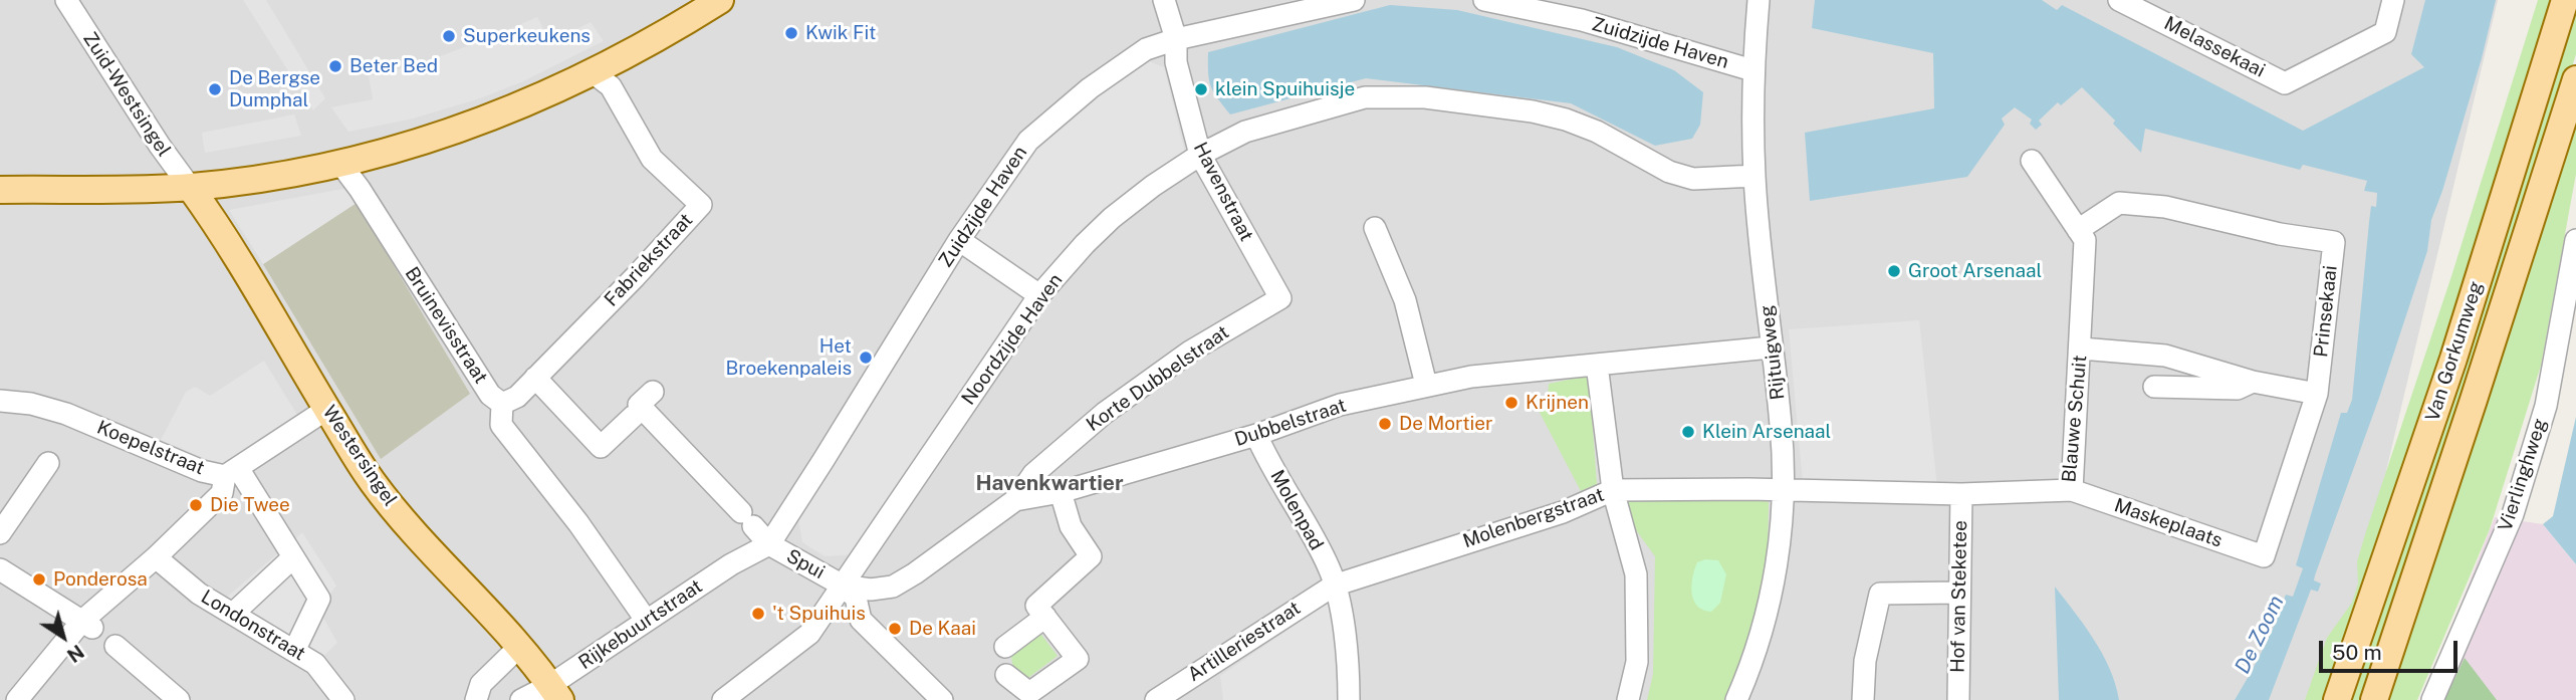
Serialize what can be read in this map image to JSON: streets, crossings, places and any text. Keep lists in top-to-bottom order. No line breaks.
{"streets":{"main road":["Van Gorkumweg","Westersingel"],"street":["Zuidzijde Haven","Melassekaai","Zuid-Westsingel","Havenstraat","Fabriekstraat","Prinsekaai","Bruinevisstraat","Noordzijde Haven","Rijtuigweg","Korte Dubbelstraat","Blauwe Schuit","Dubbelstraat","Koepelstraat","Vierlinghweg","Molenpad","Molenbergstraat","Maskeplaats","Spui","Hof van Steketee","Rijkebuurtstraat","Londonstraat","Artilleriestraat"]},"crossings":[["Zuidzijde Haven","Havenstraat"],["Zuidzijde Haven","Rijtuigweg"],["Zuidzijde Haven","Spui"],["Zuidzijde Haven","Rijkebuurtstraat"],["Zuid-Westsingel","Westersingel"],["Havenstraat","Noordzijde Haven"],["Havenstraat","Korte Dubbelstraat"],["Fabriekstraat","Bruinevisstraat"],["Prinsekaai","Blauwe Schuit"],["Prinsekaai","Maskeplaats"],["Bruinevisstraat","Rijkebuurtstraat"],["Noordzijde Haven","Rijtuigweg"],["Noordzijde Haven","Dubbelstraat"],["Noordzijde Haven","Spui"],["Rijtuigweg","Blauwe Schuit"],["Rijtuigweg","Dubbelstraat"],["Rijtuigweg","Molenbergstraat"],["Korte Dubbelstraat","Dubbelstraat"],["Blauwe Schuit","Molenbergstraat"],["Blauwe Schuit","Maskeplaats"],["Blauwe Schuit","Hof van Steketee"],["Dubbelstraat","Molenpad"],["Dubbelstraat","Spui"],["Westersingel","Rijkebuurtstraat"],["Molenpad","Molenbergstraat"],["Molenpad","Artilleriestraat"],["Molenbergstraat","Artilleriestraat"],["Spui","Rijkebuurtstraat"]],"districts":["Havenkwartier"],"water":["De Zoom"],"places":["Kwik Fit","Superkeukens","Beter Bed","De Bergse Dumphal","klein Spuihuisje","Groot Arsenaal","Het Broekenpaleis","Krijnen","De Mortier","Klein Arsenaal","Die Twee","Ponderosa","'t Spuihuis","De Kaai"],"scale_bar":"50 m","north":"bottom right"}
